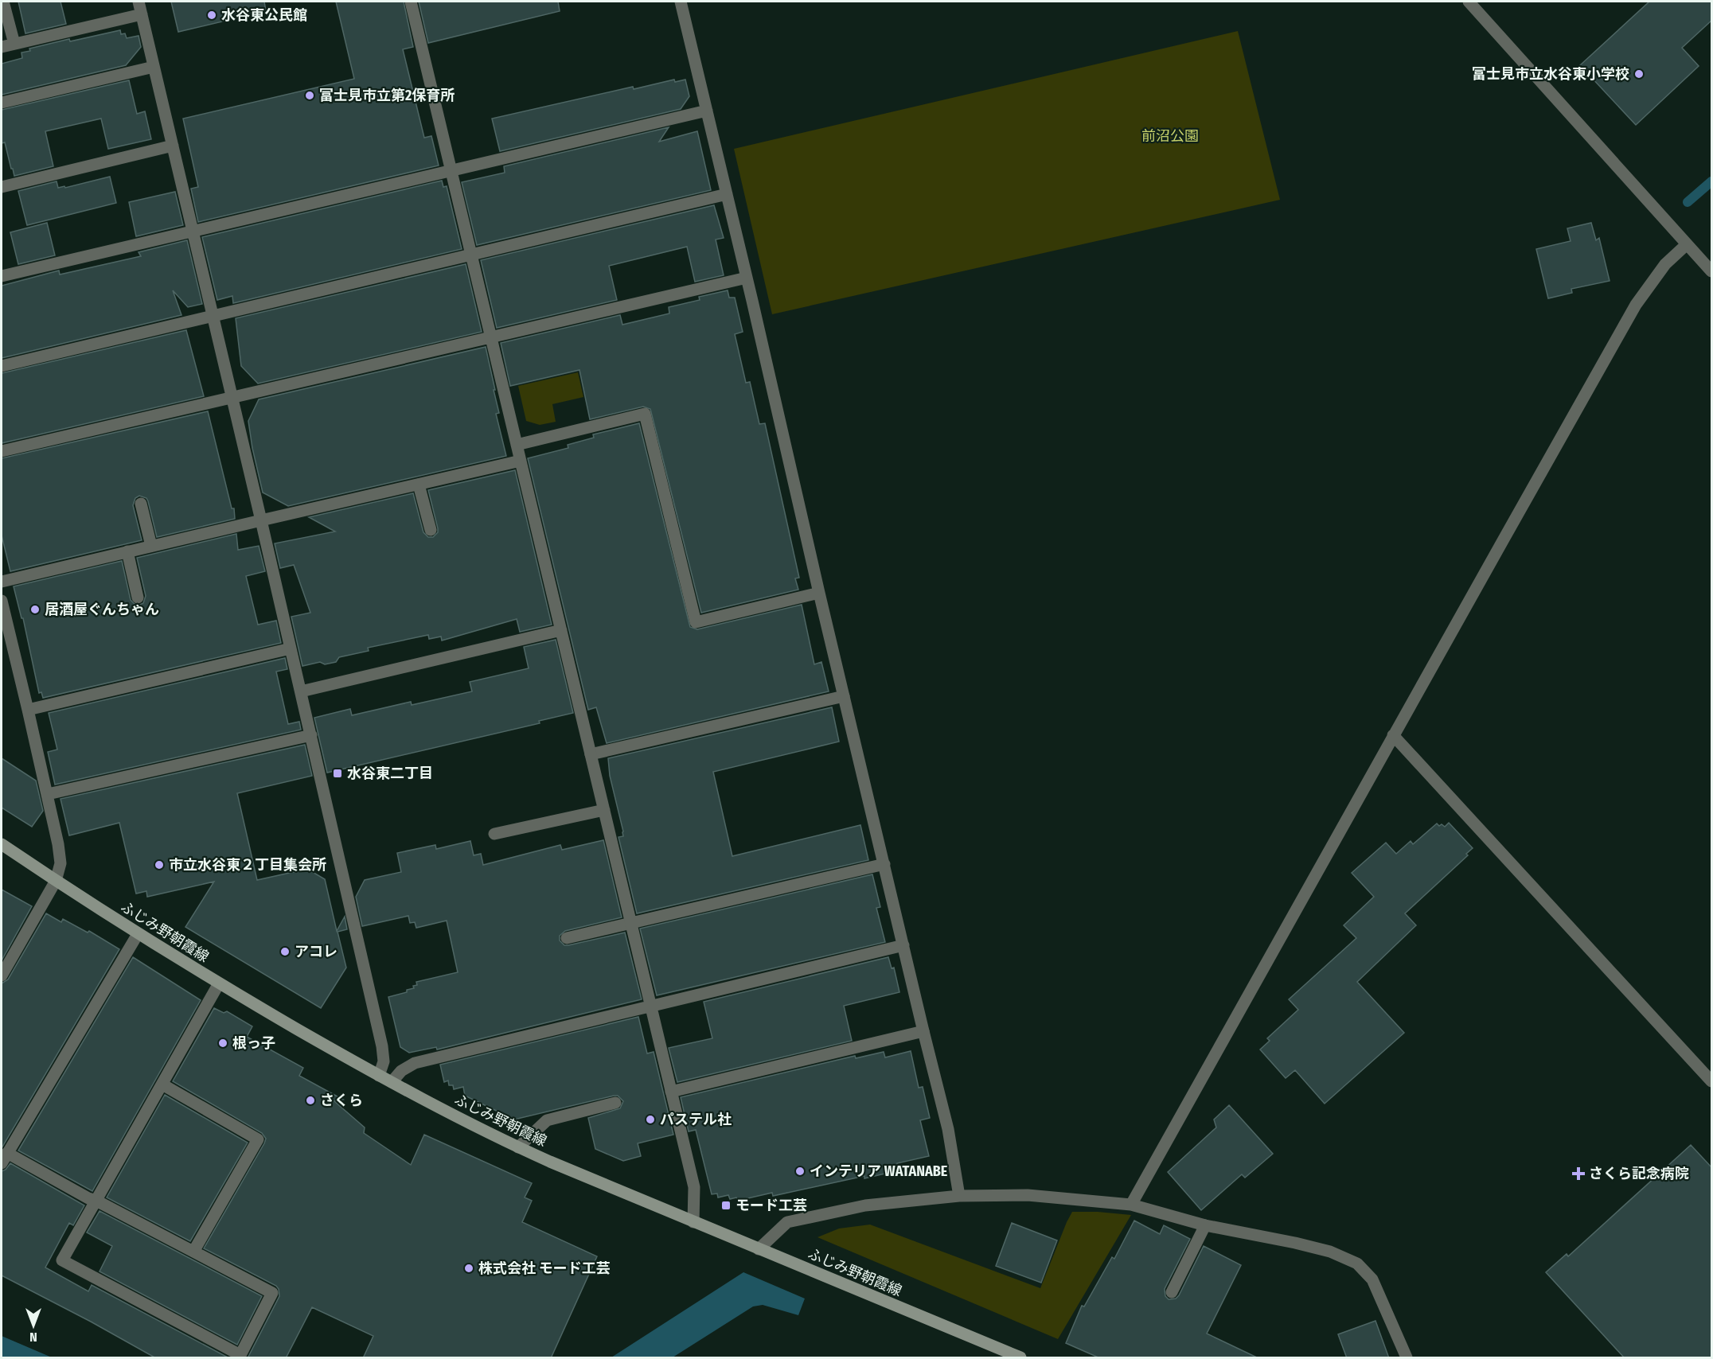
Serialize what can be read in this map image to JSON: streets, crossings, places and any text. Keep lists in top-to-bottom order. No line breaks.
{"streets":{"main road":["ふじみ野朝霞線"]},"parks":["前沼公園"],"places":{"other":["水谷東公民館","富士見市立水谷東小学校","富士見市立第2保育所","居酒屋ぐんちゃん","市立水谷東２丁目集会所","アコレ","根っ子","さくら","パステル社","インテリア WATANABE","株式会社 モード工芸"],"transit":["水谷東二丁目","モード工芸"],"health":["さくら記念病院"]},"north":"bottom"}
